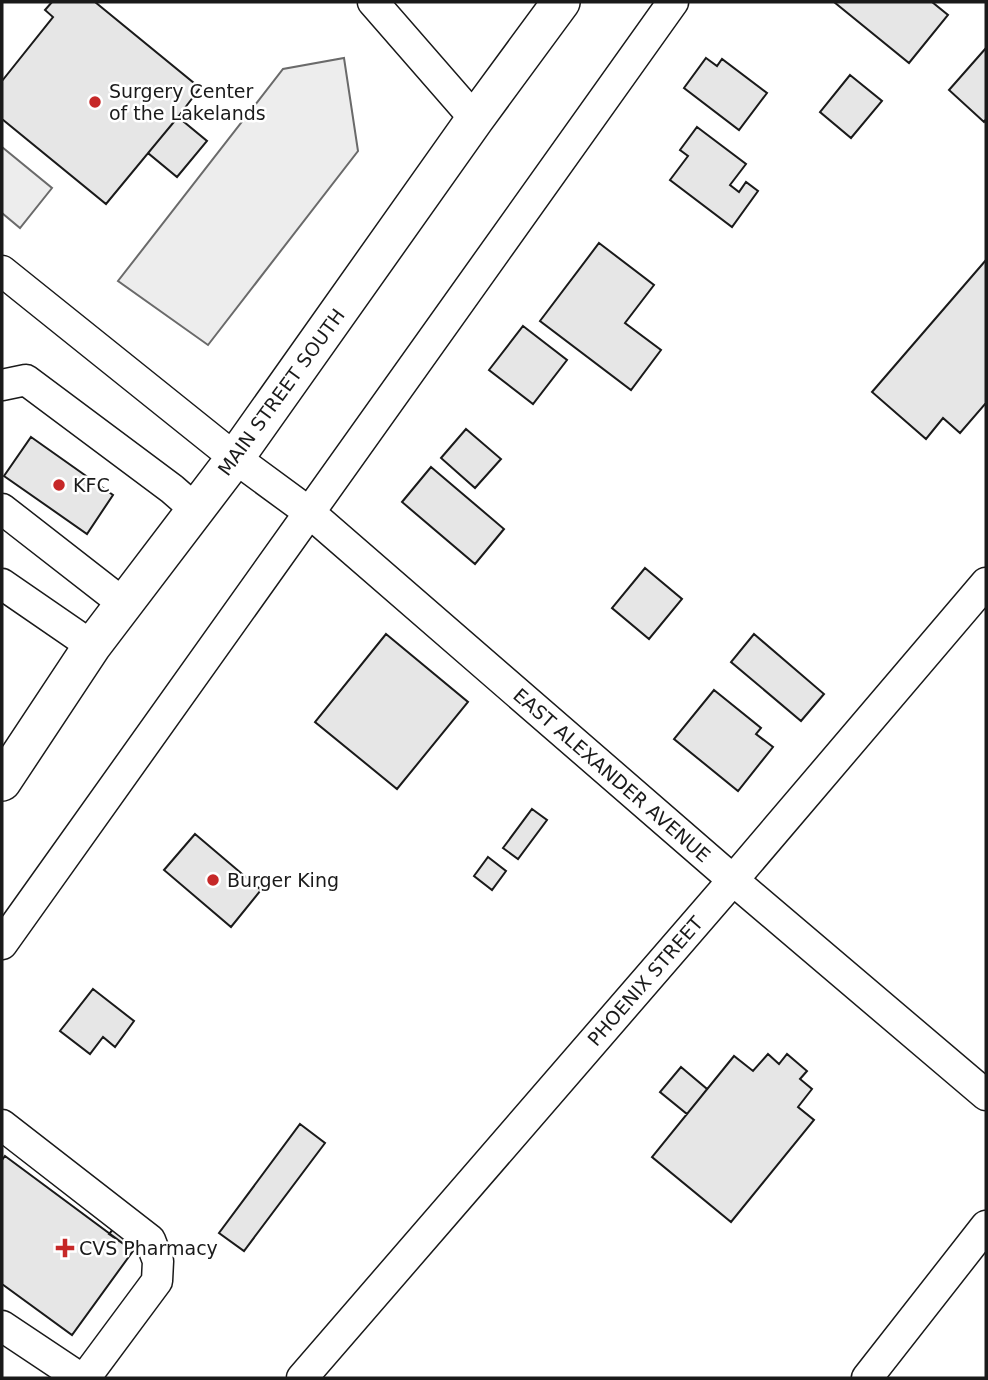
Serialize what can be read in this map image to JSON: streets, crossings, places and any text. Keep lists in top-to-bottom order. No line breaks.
{"streets":{"main road":["MAIN STREET SOUTH"],"street":["EAST ALEXANDER AVENUE","PHOENIX STREET"]},"crossings":[["MAIN STREET SOUTH","EAST ALEXANDER AVENUE"],["EAST ALEXANDER AVENUE","PHOENIX STREET"]],"places":{"other":["Surgery Center of the Lakelands","KFC","Burger King"],"health":["CVS Pharmacy"]}}
